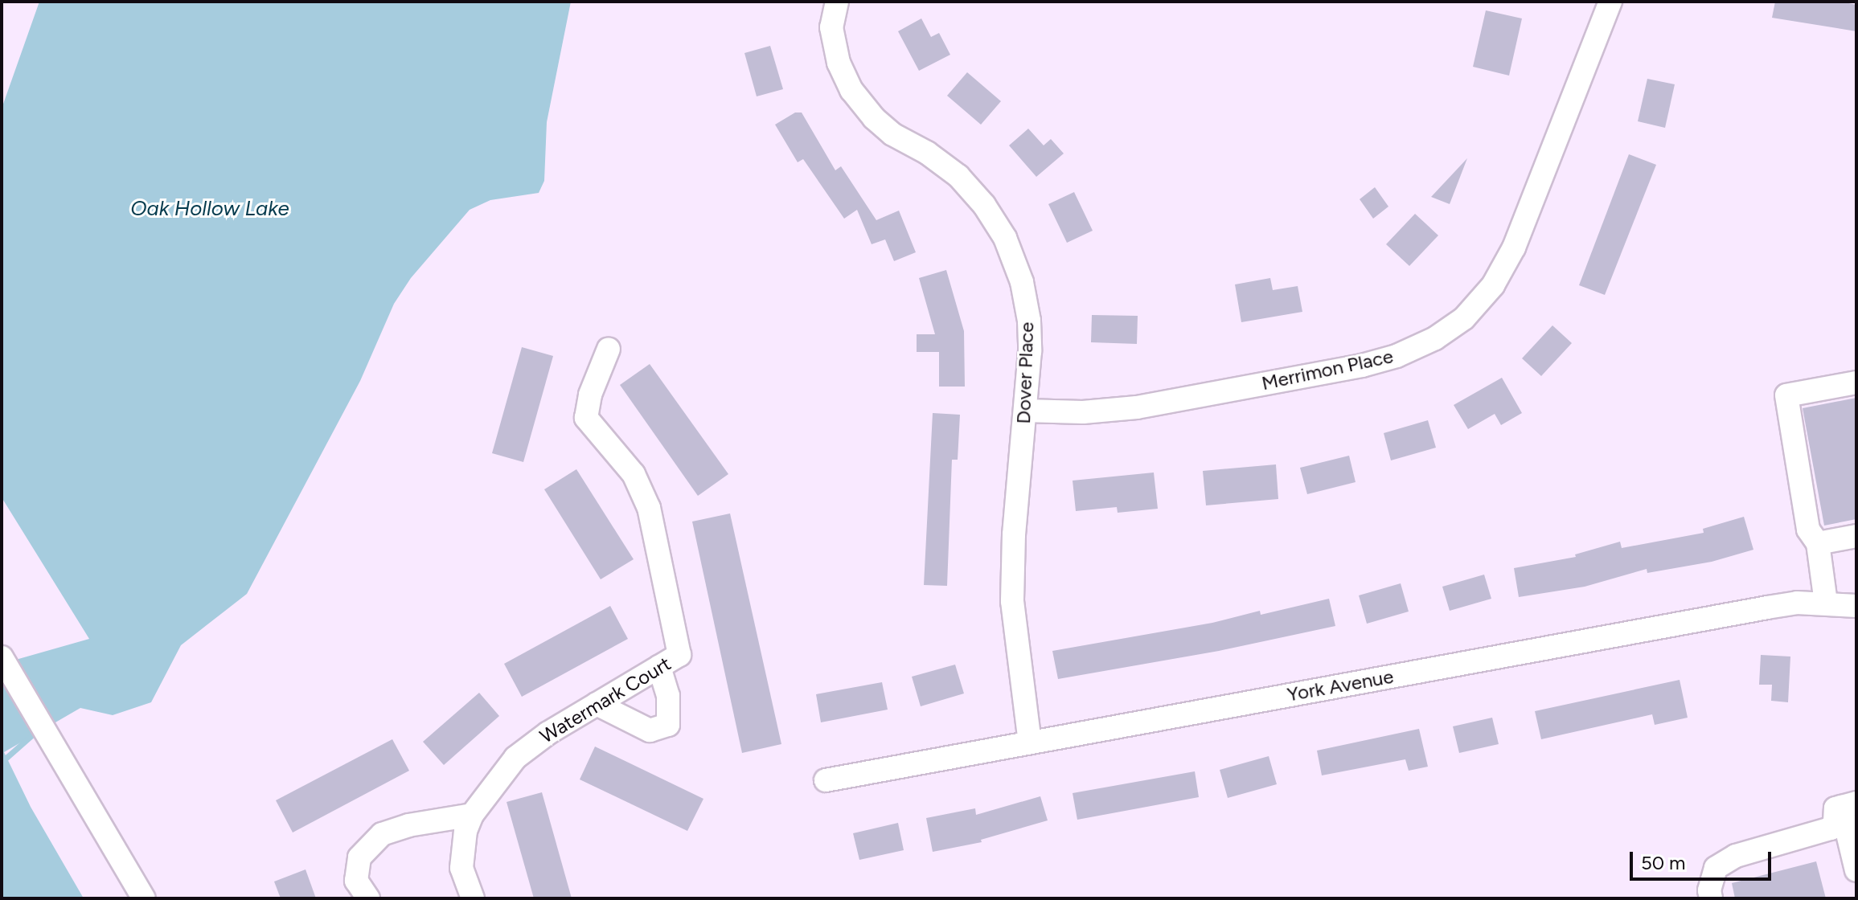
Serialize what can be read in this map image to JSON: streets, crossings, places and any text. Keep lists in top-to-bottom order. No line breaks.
{"streets":{"street":["Merrimon Place","Dover Place","York Avenue","Watermark Court"]},"crossings":[["Merrimon Place","Dover Place"],["Dover Place","York Avenue"]],"water":["Oak Hollow Lake"],"scale_bar":"50 m"}
